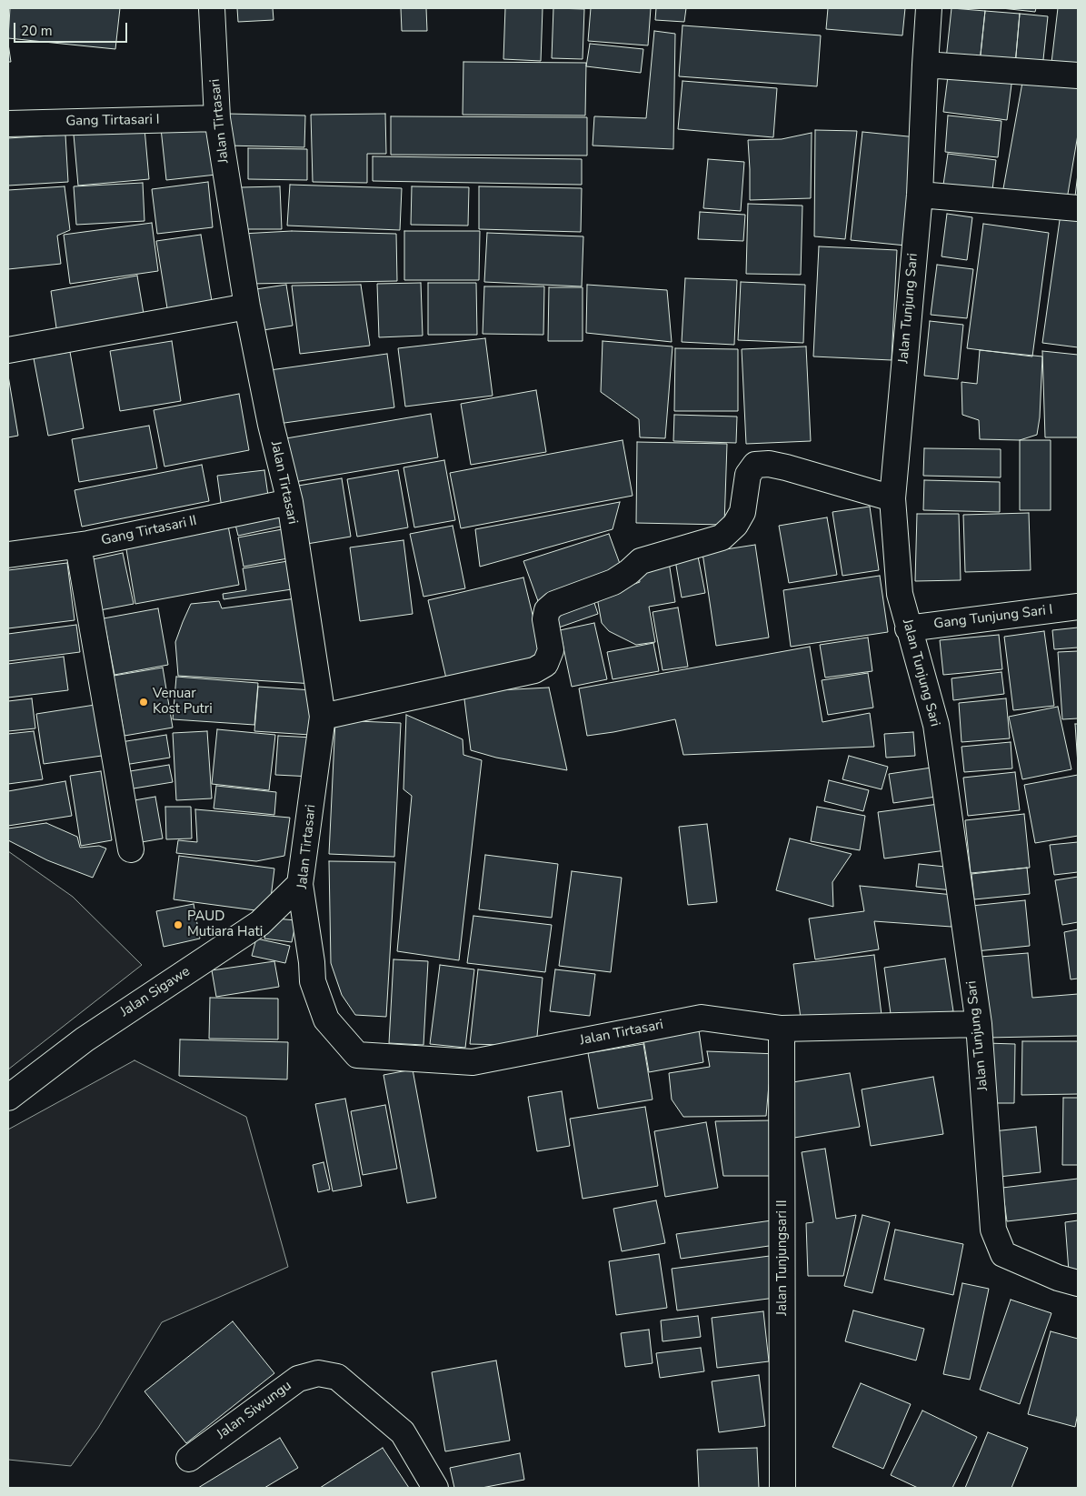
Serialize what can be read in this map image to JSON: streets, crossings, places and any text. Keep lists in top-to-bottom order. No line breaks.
{"streets":{"street":["Gang Tirtasari I","Jalan Tirtasari","Jalan Tunjung Sari","Gang Tirtasari II","Gang Tunjung Sari I","Jalan Sigawe","Jalan Tunjungsari II","Jalan Siwungu"]},"crossings":[["Gang Tirtasari I","Jalan Tirtasari"],["Jalan Tirtasari","Jalan Tunjung Sari"],["Jalan Tirtasari","Gang Tirtasari II"],["Jalan Tirtasari","Jalan Sigawe"],["Jalan Tirtasari","Jalan Tunjungsari II"],["Jalan Tunjung Sari","Gang Tunjung Sari I"]],"places":["Venuar Kost Putri","PAUD Mutiara Hati"],"scale_bar":"20 m"}
